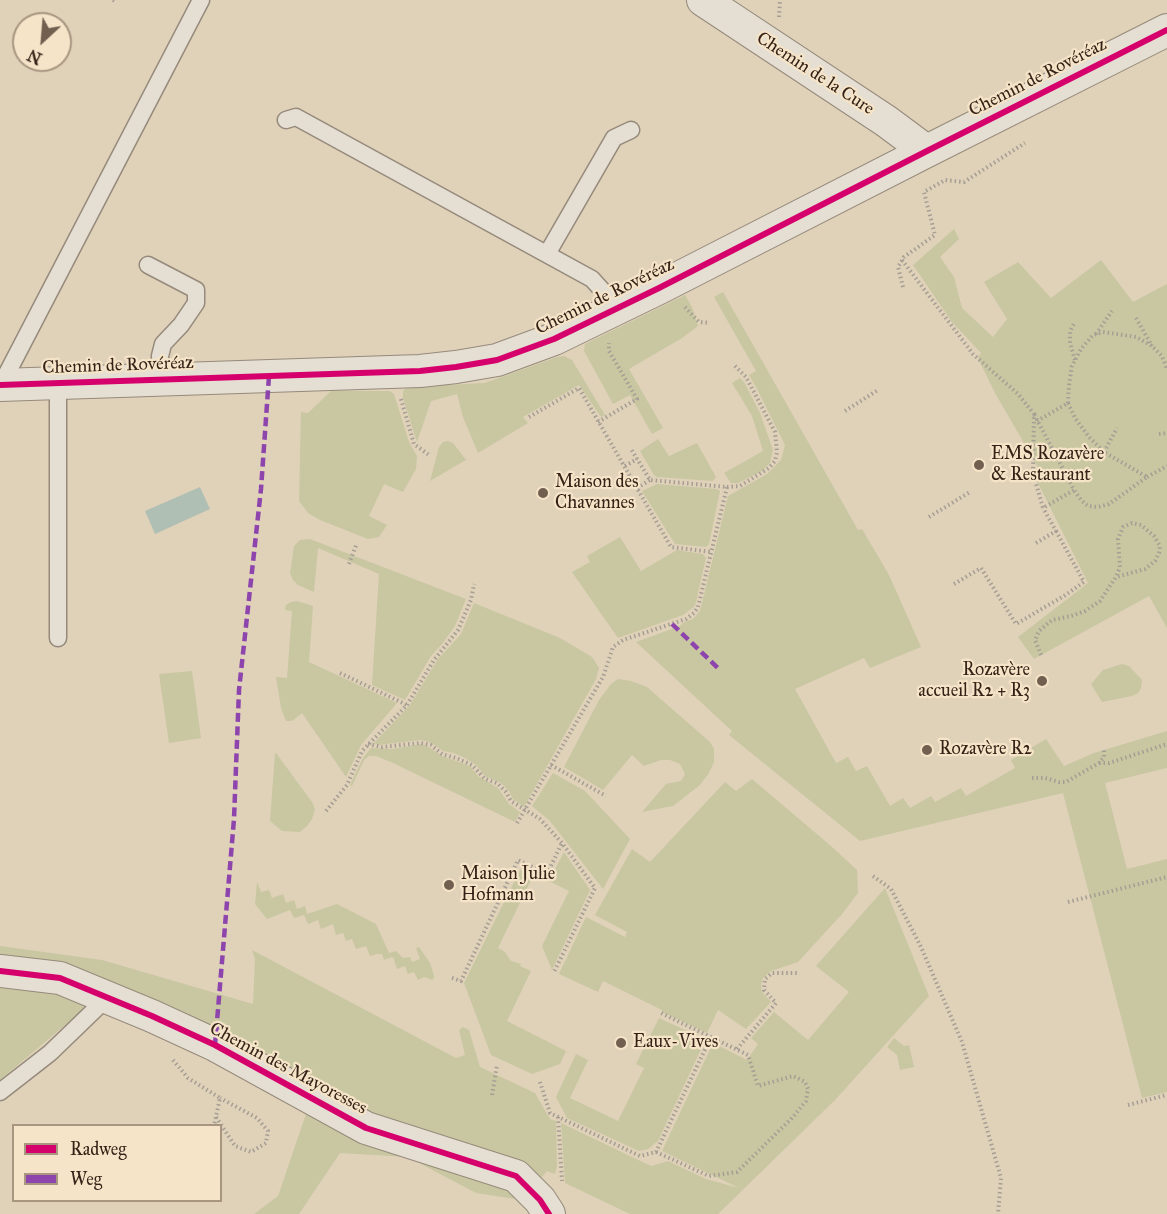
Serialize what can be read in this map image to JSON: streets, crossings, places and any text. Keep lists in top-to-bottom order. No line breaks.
{"streets":{"street":["Chemin de la Cure","Chemin de Rovéréaz","Chemin des Mayoresses"]},"crossings":[["Chemin de la Cure","Chemin de Rovéréaz"]],"places":["EMS Rozavère & Restaurant","Maison des Chavannes","Rozavère accueil R2 + R3","Rozavère R2","Maison Julie Hofmann","Eaux-Vives"],"legend":["Radweg","Weg"],"north":"bottom left"}
